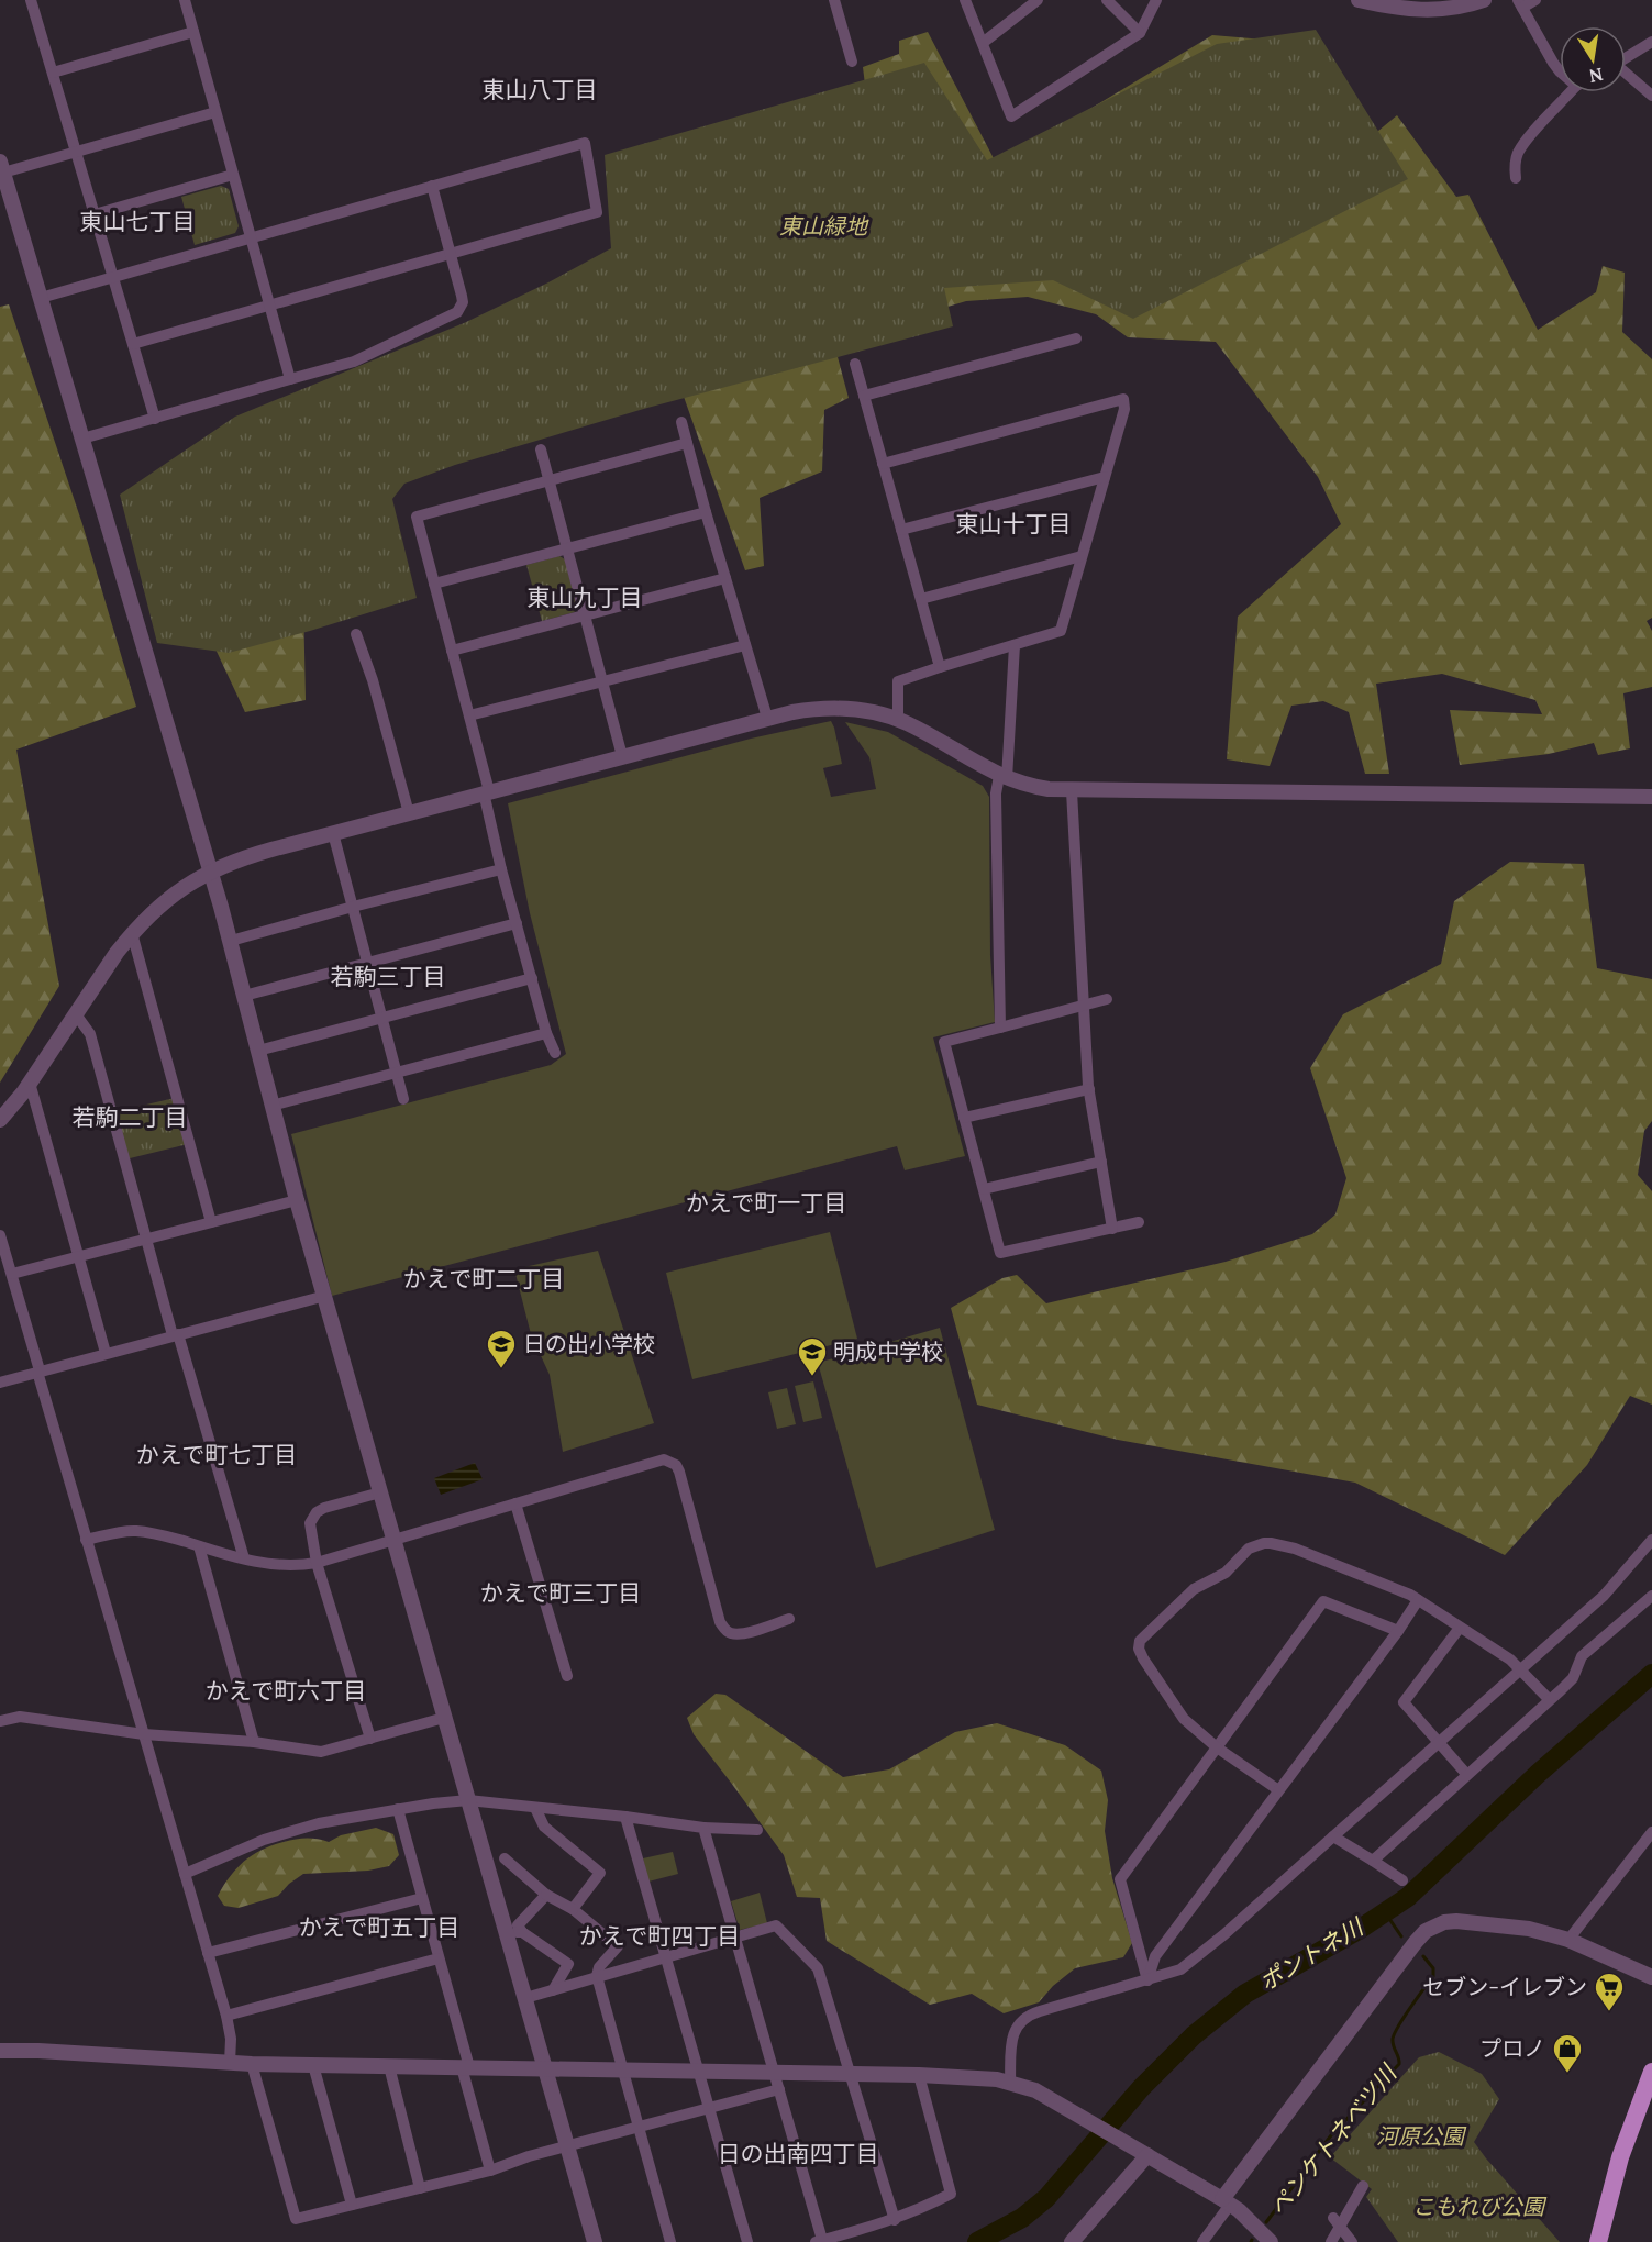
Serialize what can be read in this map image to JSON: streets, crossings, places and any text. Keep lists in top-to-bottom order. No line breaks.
{"districts":["東山八丁目","東山七丁目","東山十丁目","東山九丁目","若駒三丁目","若駒二丁目","かえで町一丁目","かえで町二丁目","かえで町七丁目","かえで町三丁目","かえで町六丁目","かえで町五丁目","かえで町四丁目","日の出南四丁目"],"water":["ポントネ川","ペンケトネベツ川"],"parks":["東山緑地","河原公園","こもれび公園"],"places":{"school or university":["日の出小学校","明成中学校"],"supermarket":["セブン-イレブン"],"shop":["プロノ"]},"north":"bottom"}
